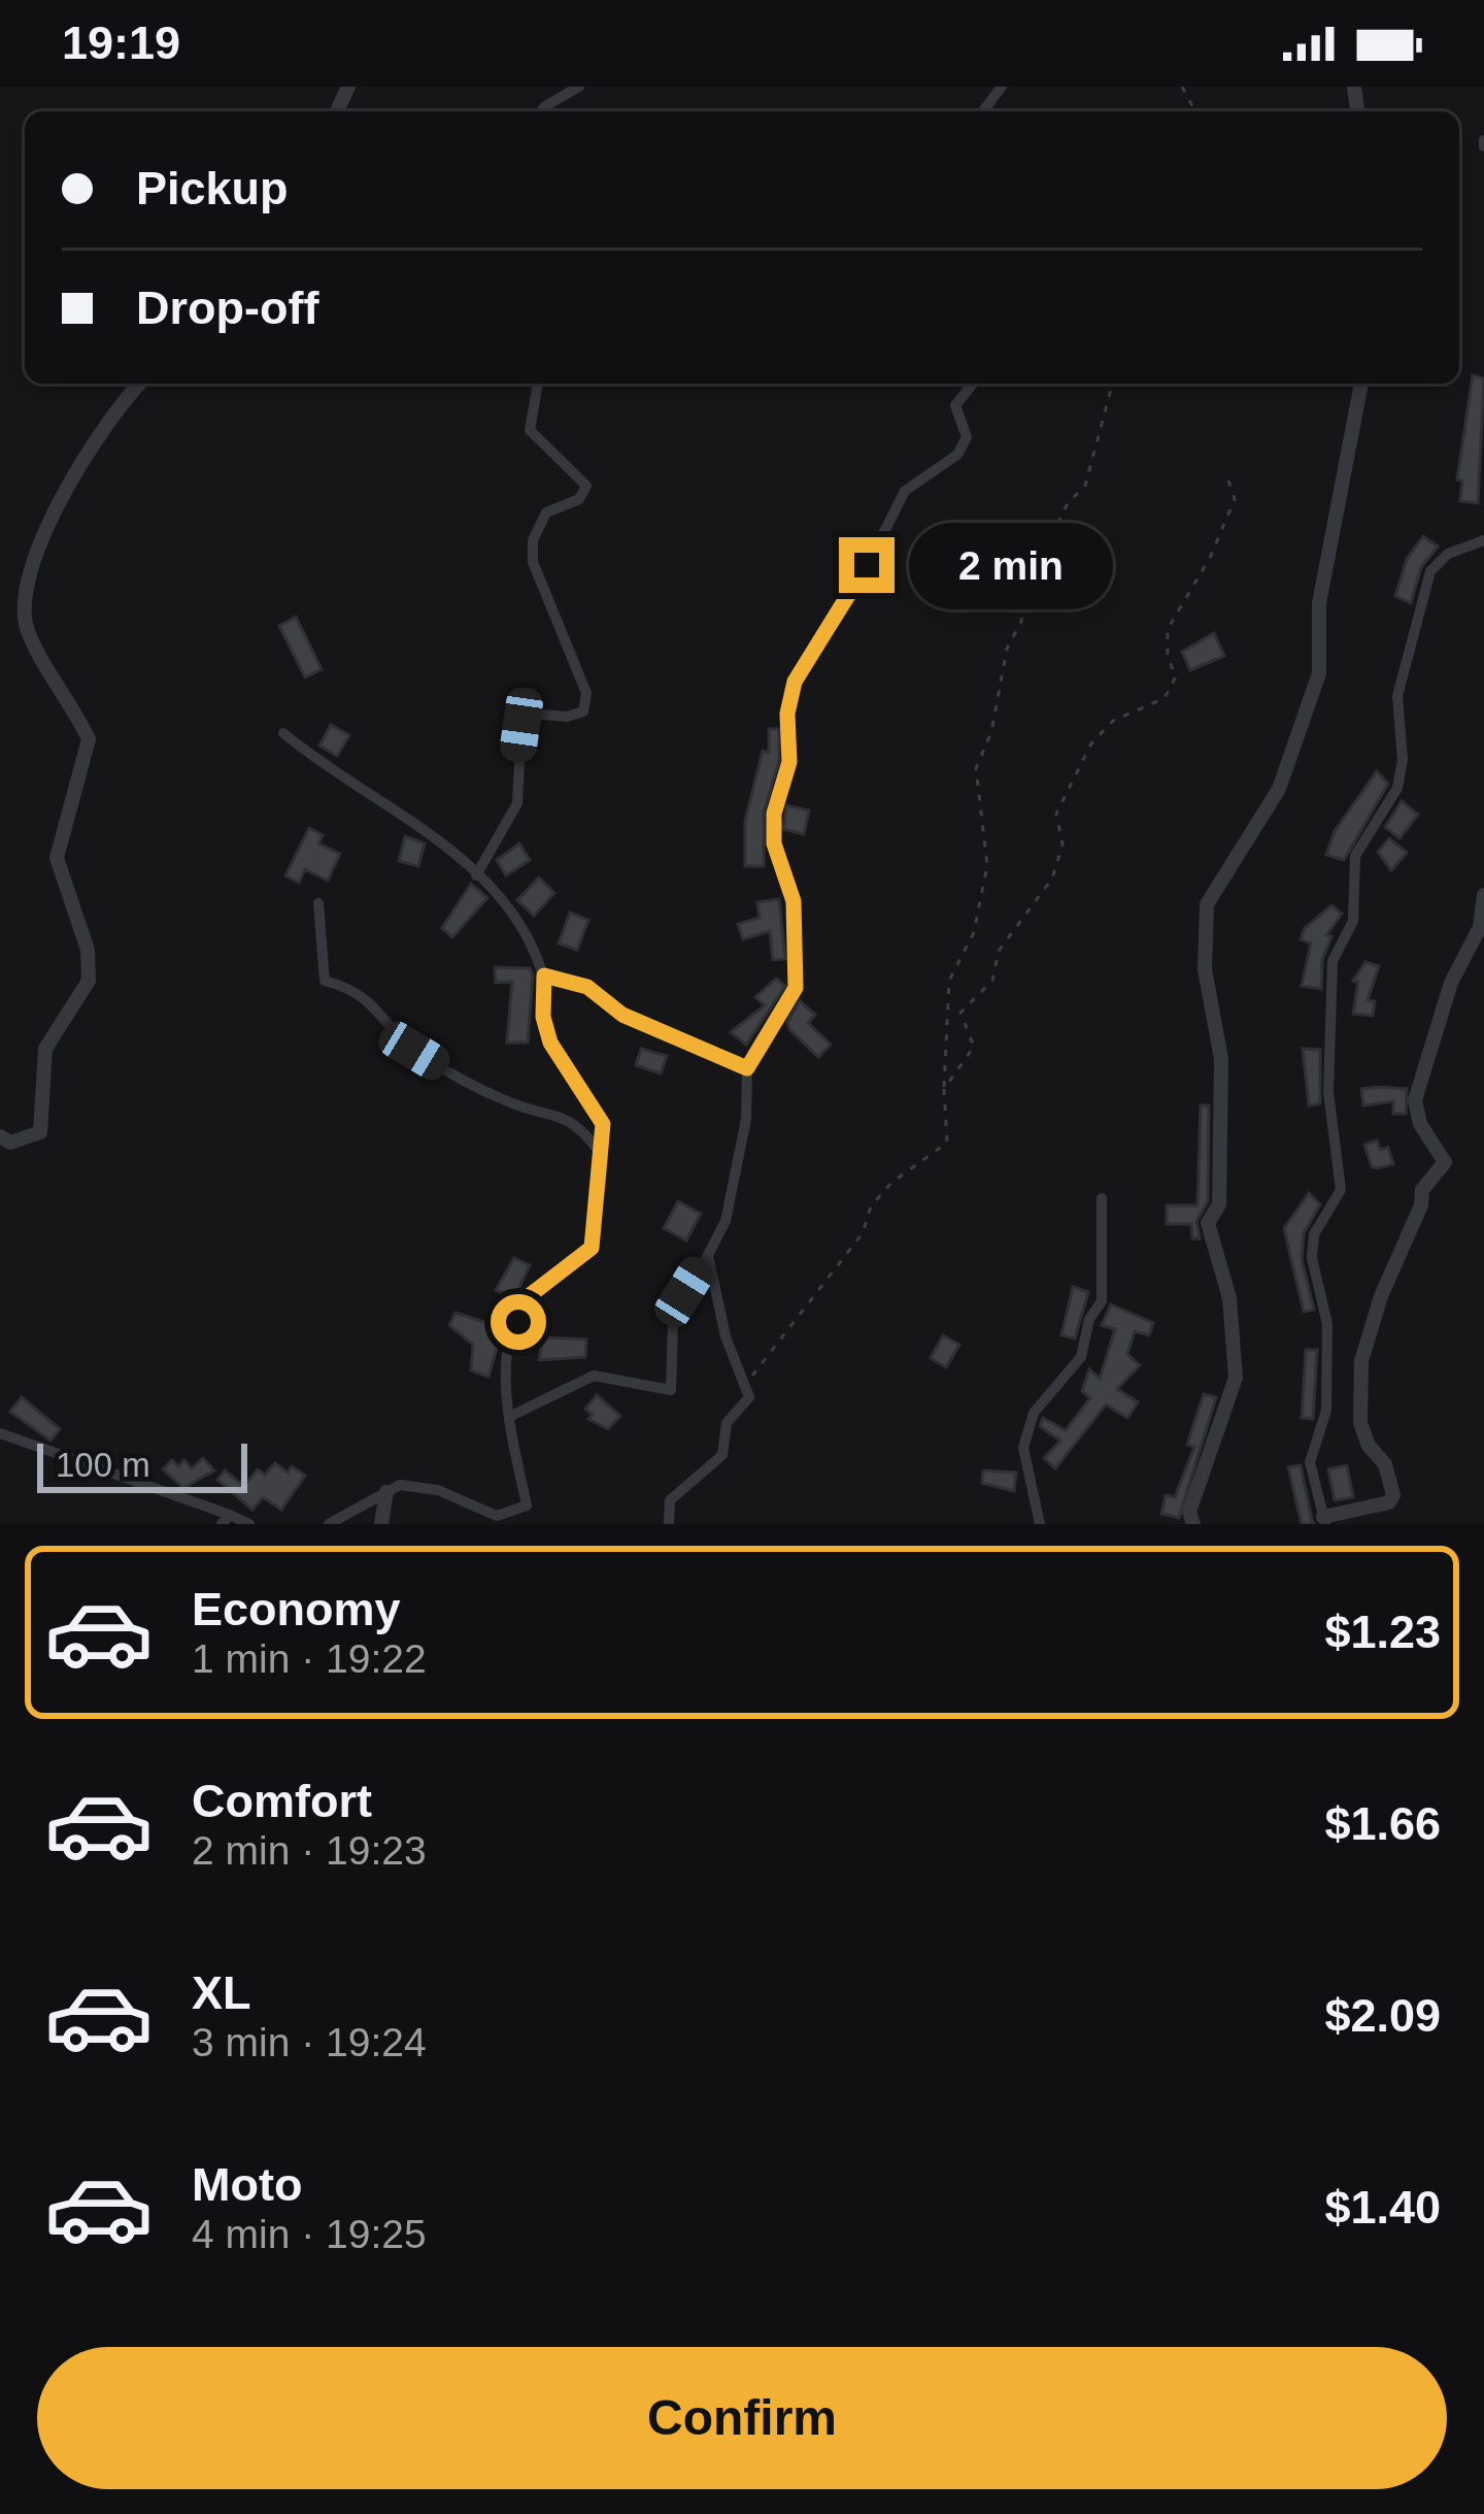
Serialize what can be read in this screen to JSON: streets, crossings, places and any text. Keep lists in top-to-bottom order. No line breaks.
{"scale_bar":"100 m","page":{"status":"19:19","banner":["Pickup","Drop-off"],"bubble":"2 min","scale":"100 m","list":[{"name":"Economy","note":"1 min · 19:22","value":"$1.23"},{"name":"Comfort","note":"2 min · 19:23","value":"$1.66"},{"name":"XL","note":"3 min · 19:24","value":"$2.09"},{"name":"Moto","note":"4 min · 19:25","value":"$1.40"}],"buttons":"Confirm"}}
